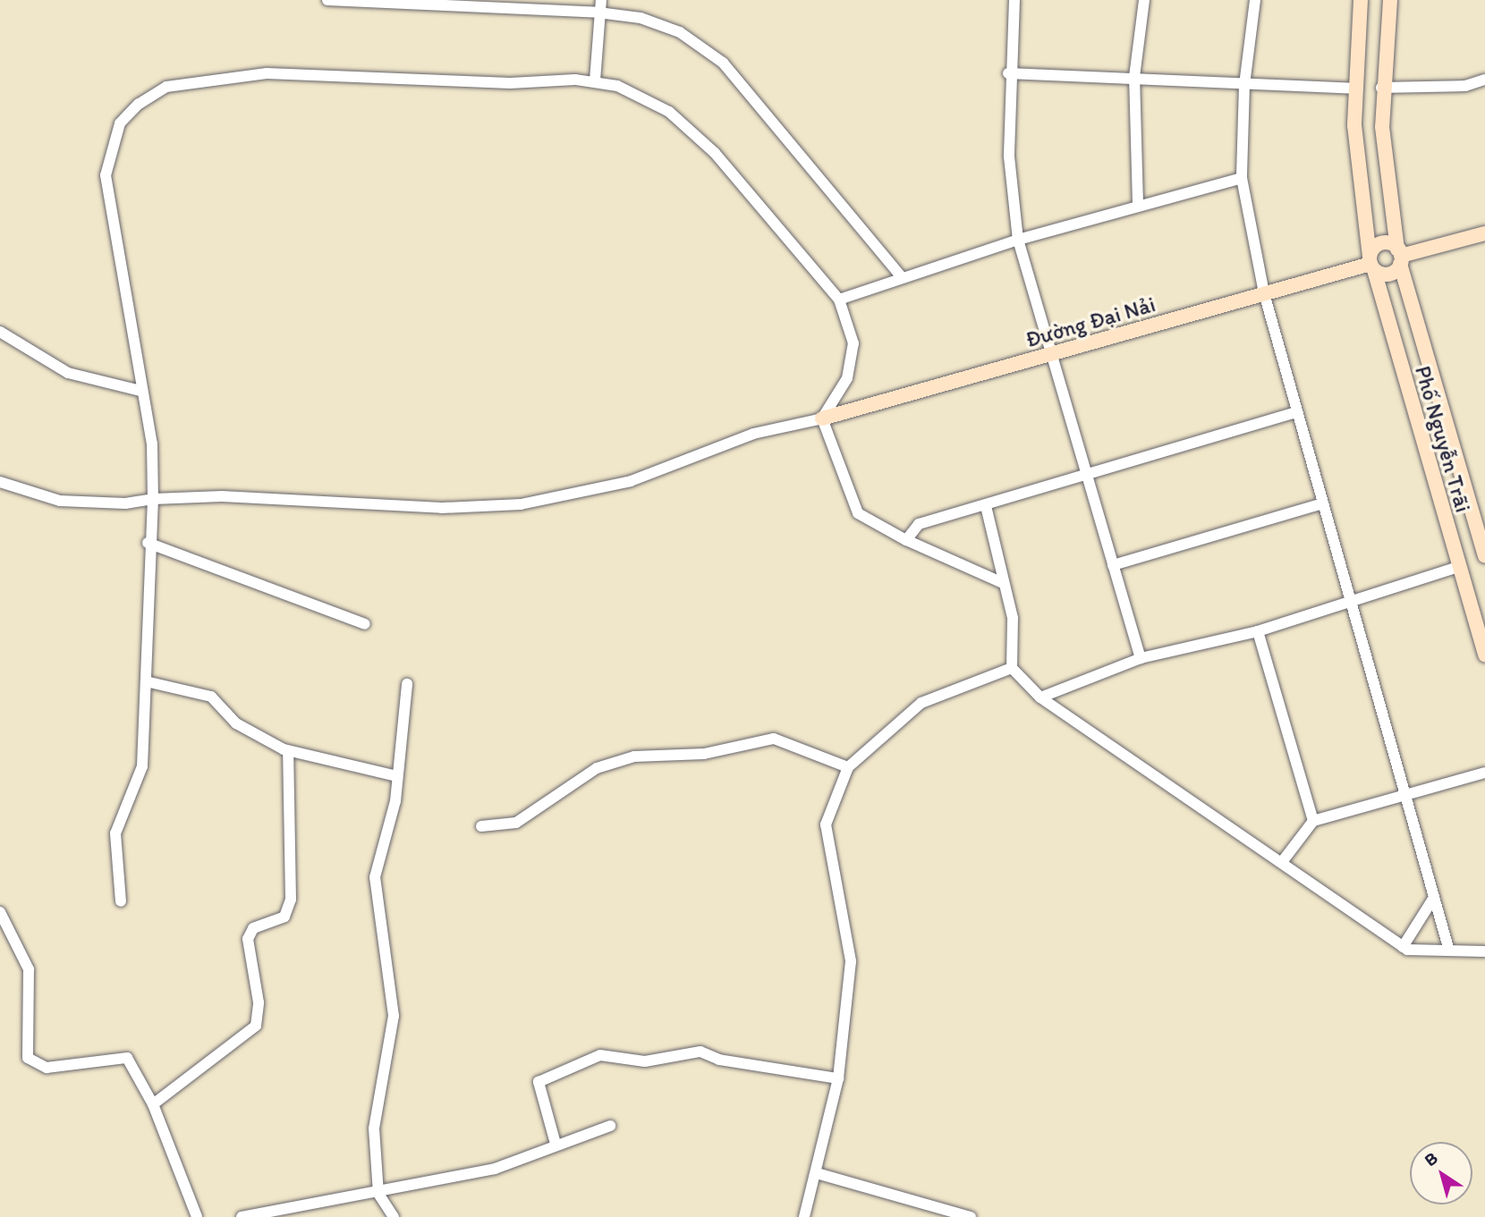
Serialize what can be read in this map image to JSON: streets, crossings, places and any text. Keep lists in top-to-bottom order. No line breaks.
{"streets":{"street":["Đường Đại Nải","Phố Nguyễn Trãi"]},"crossings":[["Đường Đại Nải","Phố Nguyễn Trãi"]],"north":"top left"}
